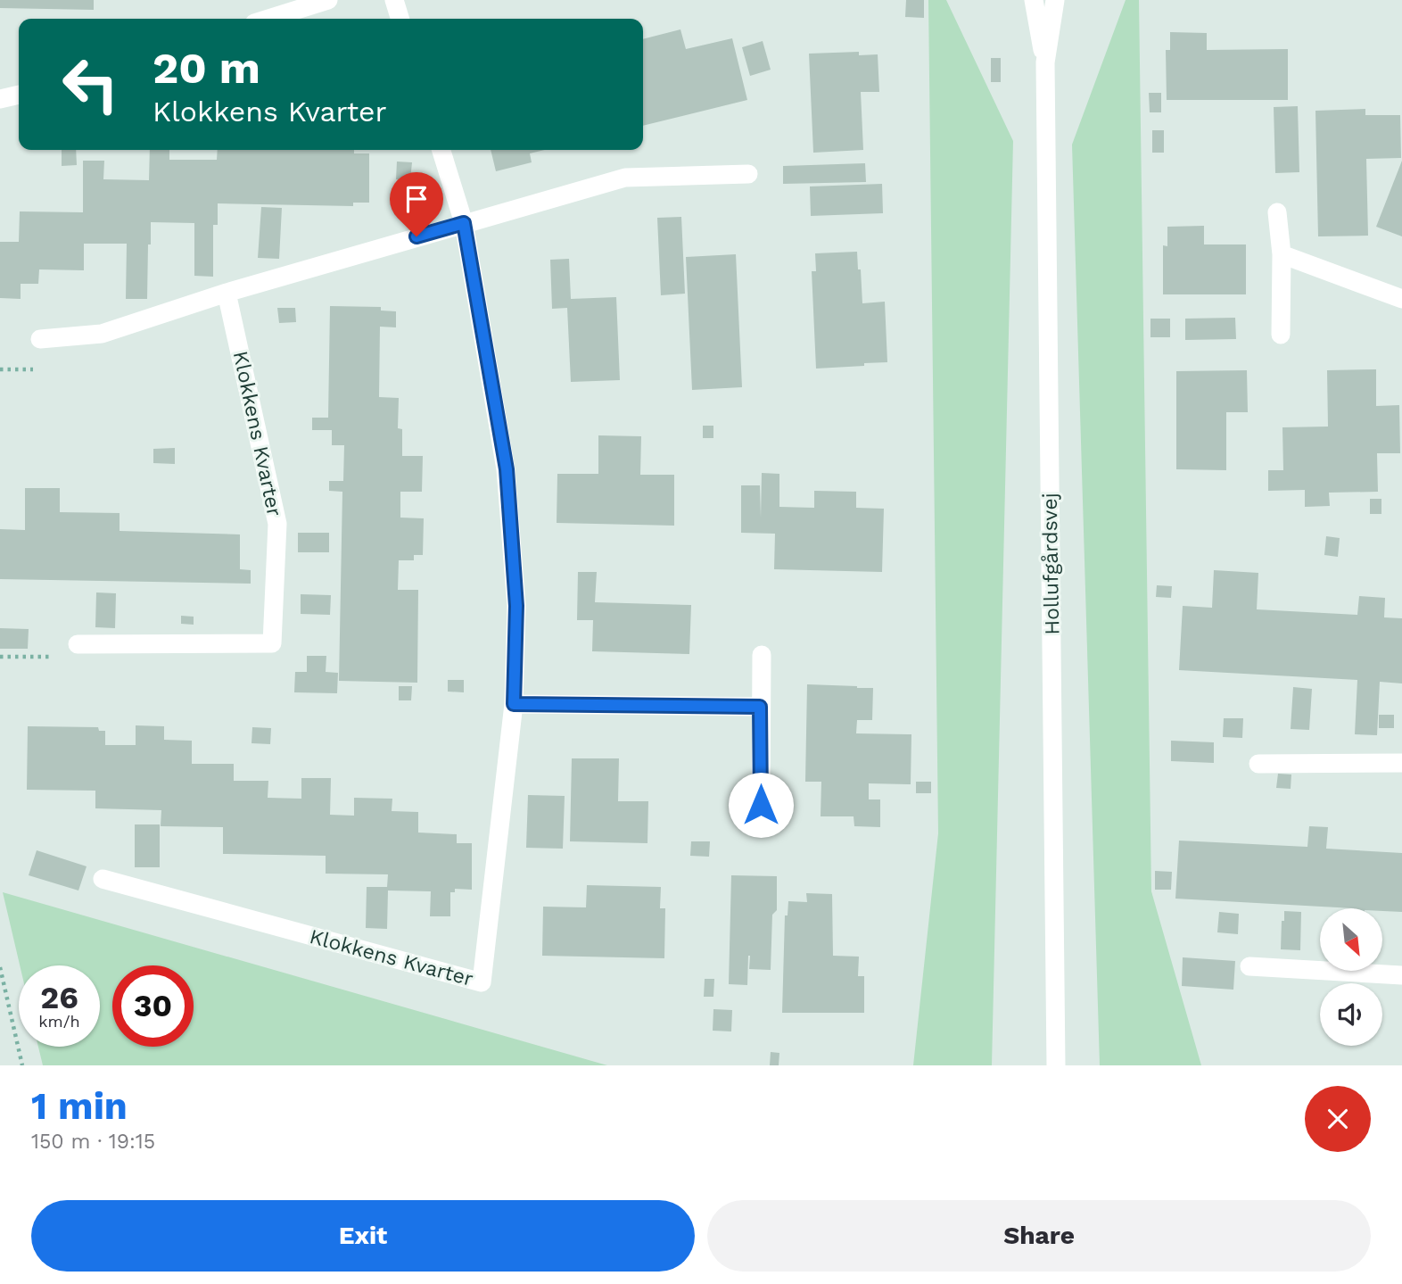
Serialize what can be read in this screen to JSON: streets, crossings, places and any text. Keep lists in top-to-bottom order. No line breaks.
{"streets":{"street":["Klokkens Kvarter","Hollufgårdsvej"]},"north":"bottom right","page":{"turn":["20 m","Klokkens Kvarter"],"speed":"26 km/h","limit":"30","heading":["1 min","150 m · 19:15"],"buttons":["Exit","Share"]}}
